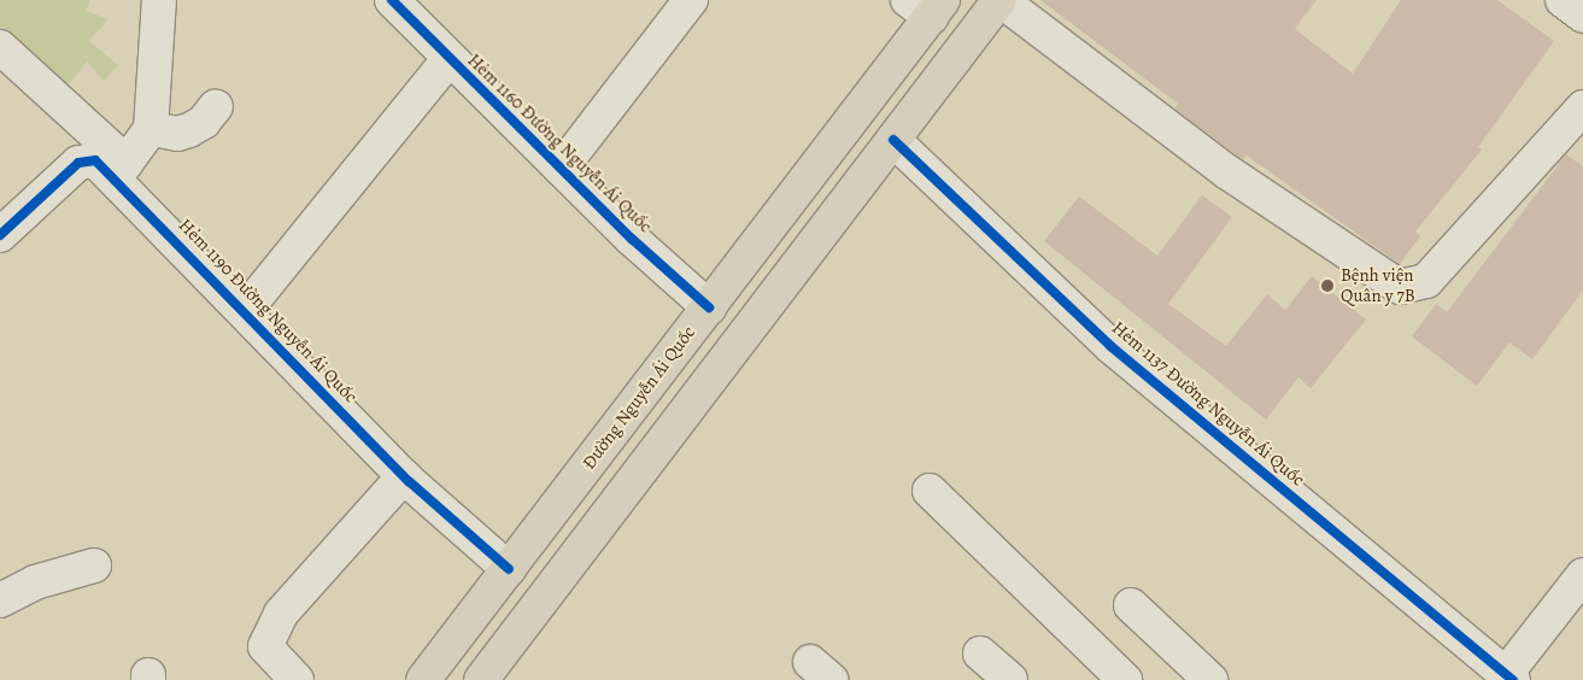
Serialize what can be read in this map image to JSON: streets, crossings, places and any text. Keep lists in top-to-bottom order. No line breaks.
{"streets":{"main road":["Đường Nguyễn Ái Quốc"],"street":["Hẻm 1160 Đường Nguyễn Ái Quốc","Hẻm 1190 Đường Nguyễn Ái Quốc","Hẻm 1137 Đường Nguyễn Ái Quốc"]},"crossings":[["Hẻm 1160 Đường Nguyễn Ái Quốc","Đường Nguyễn Ái Quốc"],["Hẻm 1190 Đường Nguyễn Ái Quốc","Đường Nguyễn Ái Quốc"]],"places":["Bệnh viện Quân y 7B"]}
